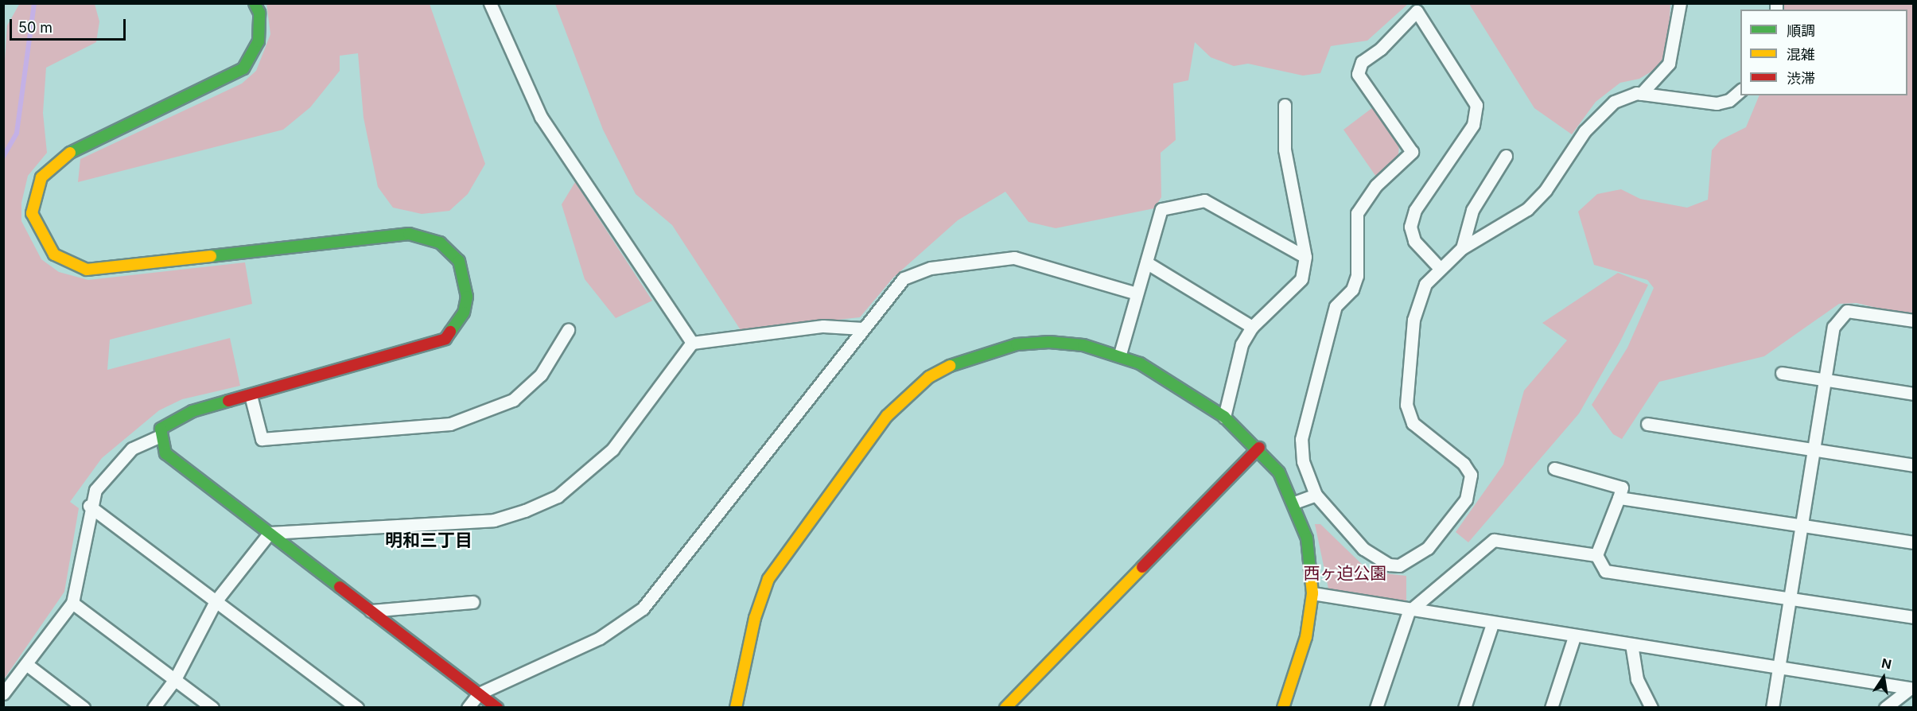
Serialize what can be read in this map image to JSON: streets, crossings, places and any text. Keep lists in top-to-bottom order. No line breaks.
{"districts":["明和三丁目"],"parks":["西ヶ迫公園"],"legend":["順調","混雑","渋滞"],"scale_bar":"50 m","north":"top"}
